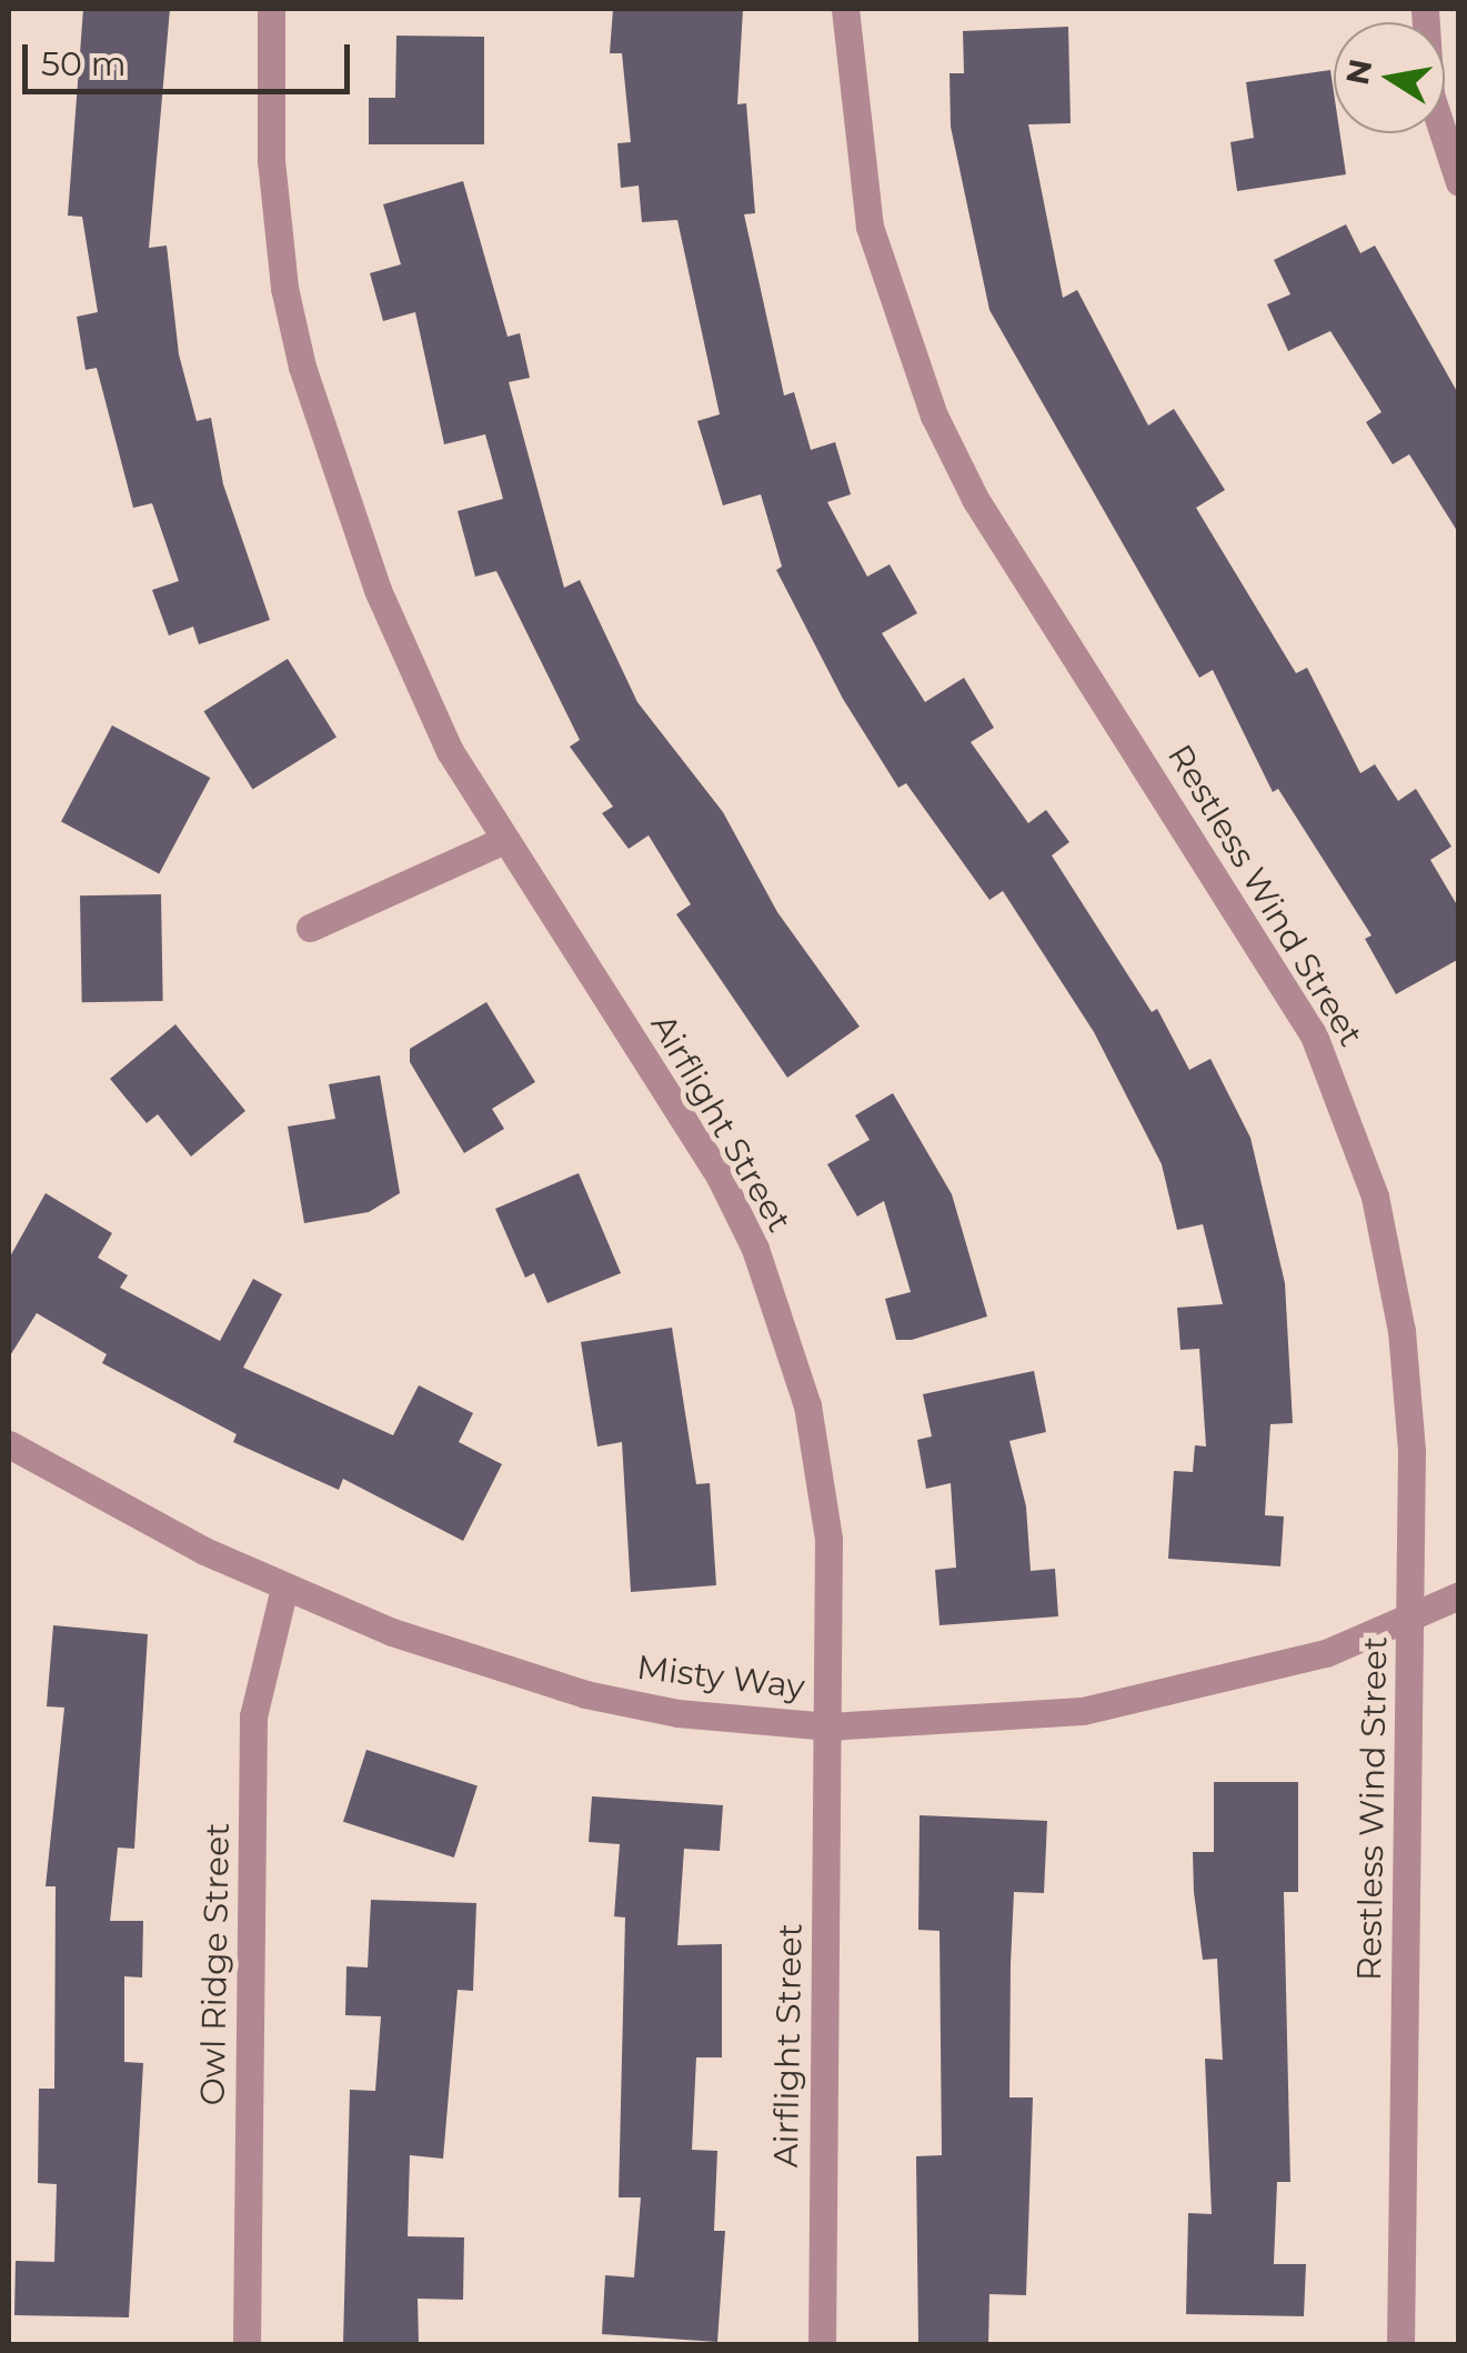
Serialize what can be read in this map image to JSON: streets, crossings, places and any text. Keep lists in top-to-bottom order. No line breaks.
{"streets":{"street":["Restless Wind Street","Airflight Street","Misty Way","Owl Ridge Street"]},"crossings":[["Restless Wind Street","Misty Way"],["Airflight Street","Misty Way"],["Misty Way","Owl Ridge Street"]],"scale_bar":"50 m","north":"left"}
